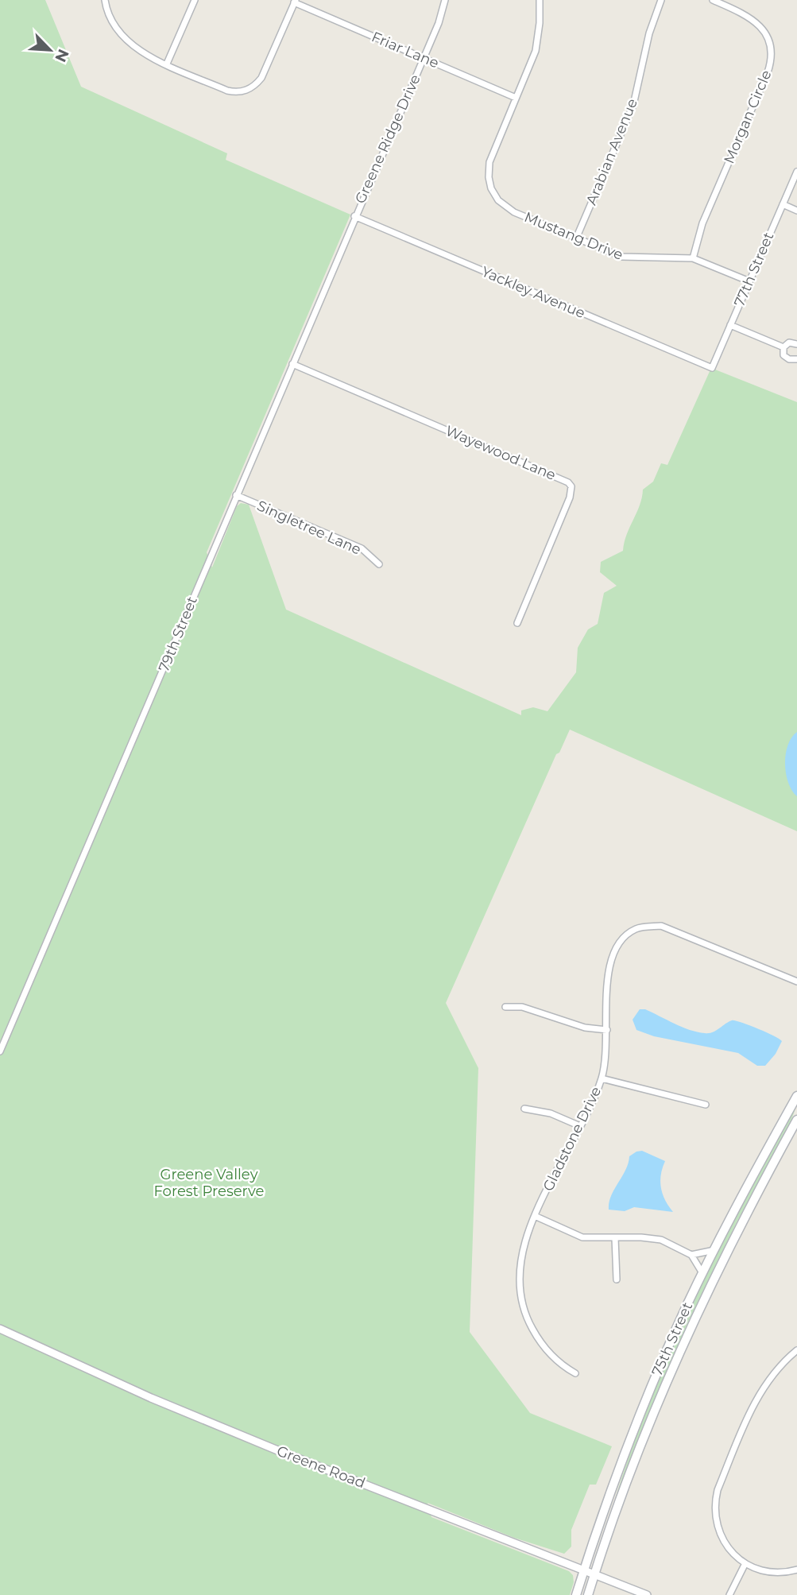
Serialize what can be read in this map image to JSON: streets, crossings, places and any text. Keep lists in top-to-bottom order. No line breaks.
{"streets":{"main road":["75th Street"],"street":["Friar Lane","Morgan Circle","Greene Ridge Drive","Arabian Avenue","Mustang Drive","77th Street","Yackley Avenue","Wayewood Lane","Singletree Lane","79th Street","Gladstone Drive","Greene Road"]},"crossings":[["Friar Lane","Greene Ridge Drive"],["Friar Lane","Mustang Drive"],["Morgan Circle","Mustang Drive"],["Greene Ridge Drive","Yackley Avenue"],["Greene Ridge Drive","79th Street"],["Arabian Avenue","Mustang Drive"],["Mustang Drive","77th Street"],["77th Street","Yackley Avenue"],["Yackley Avenue","79th Street"],["Wayewood Lane","79th Street"],["Singletree Lane","79th Street"],["75th Street","Greene Road"]],"parks":["Greene Valley Forest Preserve"],"north":"bottom right"}
